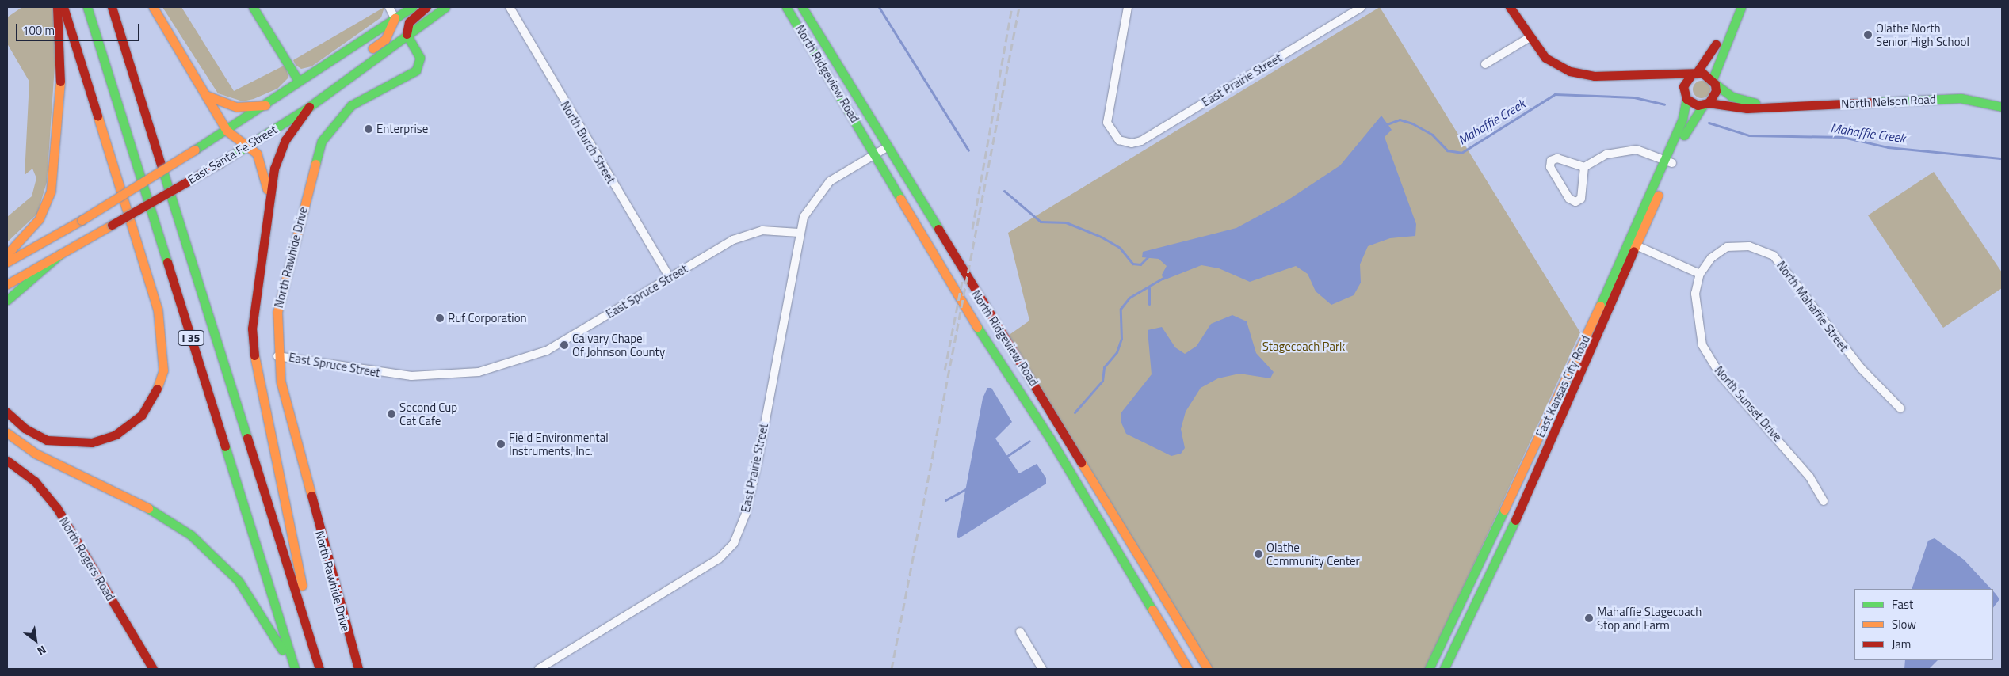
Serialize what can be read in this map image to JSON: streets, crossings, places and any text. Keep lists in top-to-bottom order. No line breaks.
{"streets":{"main road":["North Ridgeview Road","North Nelson Road","East Santa Fe Street","North Rawhide Drive","I 35","East Kansas City Road","North Rogers Road"],"street":["East Prairie Street","North Burch Street","East Spruce Street","North Mahaffie Street","North Sunset Drive"]},"crossings":[["East Prairie Street","East Spruce Street"],["North Nelson Road","East Kansas City Road"],["North Burch Street","East Spruce Street"],["East Santa Fe Street","North Rawhide Drive"],["North Rawhide Drive","East Spruce Street"],["North Mahaffie Street","North Sunset Drive"]],"water":["Mahaffie Creek"],"parks":["Stagecoach Park"],"places":["Olathe North Senior High School","Enterprise","Ruf Corporation","Calvary Chapel Of Johnson County","Second Cup Cat Cafe","Field Environmental Instruments, Inc.","Olathe Community Center","Mahaffie Stagecoach Stop and Farm"],"legend":["Fast","Slow","Jam"],"scale_bar":"100 m","north":"bottom right"}
